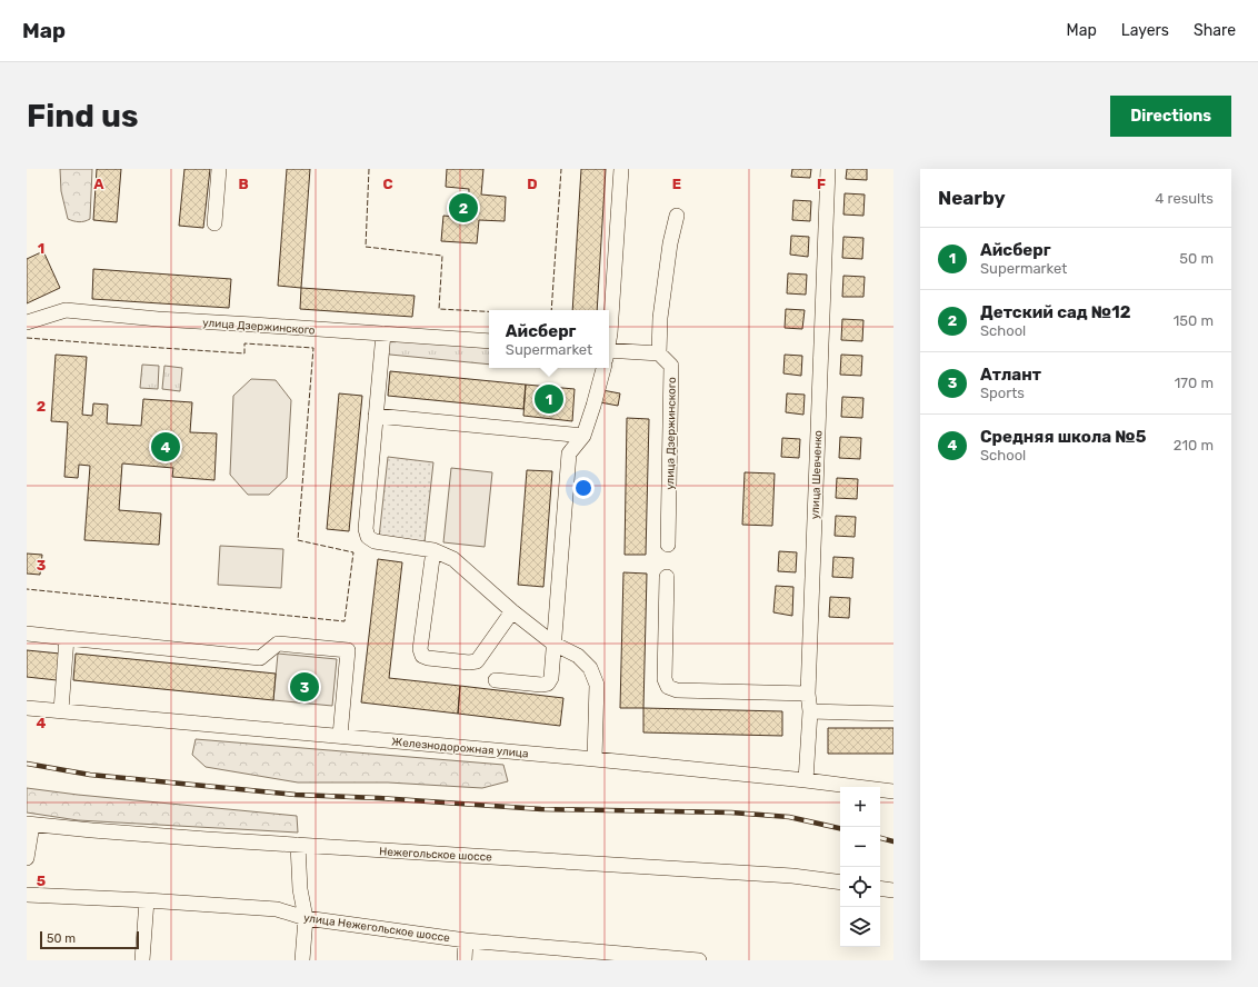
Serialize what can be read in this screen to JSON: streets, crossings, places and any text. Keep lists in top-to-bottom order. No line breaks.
{"streets":{"street":["улица Дзержинского","улица Шевченко","Железнодорожная улица","Нежегольское шоссе","улица Нежегольское шоссе"]},"crossings":[["улица Шевченко","Железнодорожная улица"]],"scale_bar":"50 m","page":{"header":"Map","nav":["Map","Layers","Share"],"buttons":"Directions","title":"Find us","heading":["Nearby","4 results"],"pins":["2","1","4","3"],"list":[{"mark":"1","name":"Айсберг","note":"Supermarket","value":"50 m"},{"mark":"2","name":"Детский сад №12","note":"School","value":"150 m"},{"mark":"3","name":"Атлант","note":"Sports","value":"170 m"},{"mark":"4","name":"Средняя школа №5","note":"School","value":"210 m"}],"popup":["Айсберг","Supermarket"],"map_buttons":["+","−"],"scale":"50 m"},"grid":{"columns":["A","B","C","D","E","F"],"rows":["1","2","3","4","5"]}}
